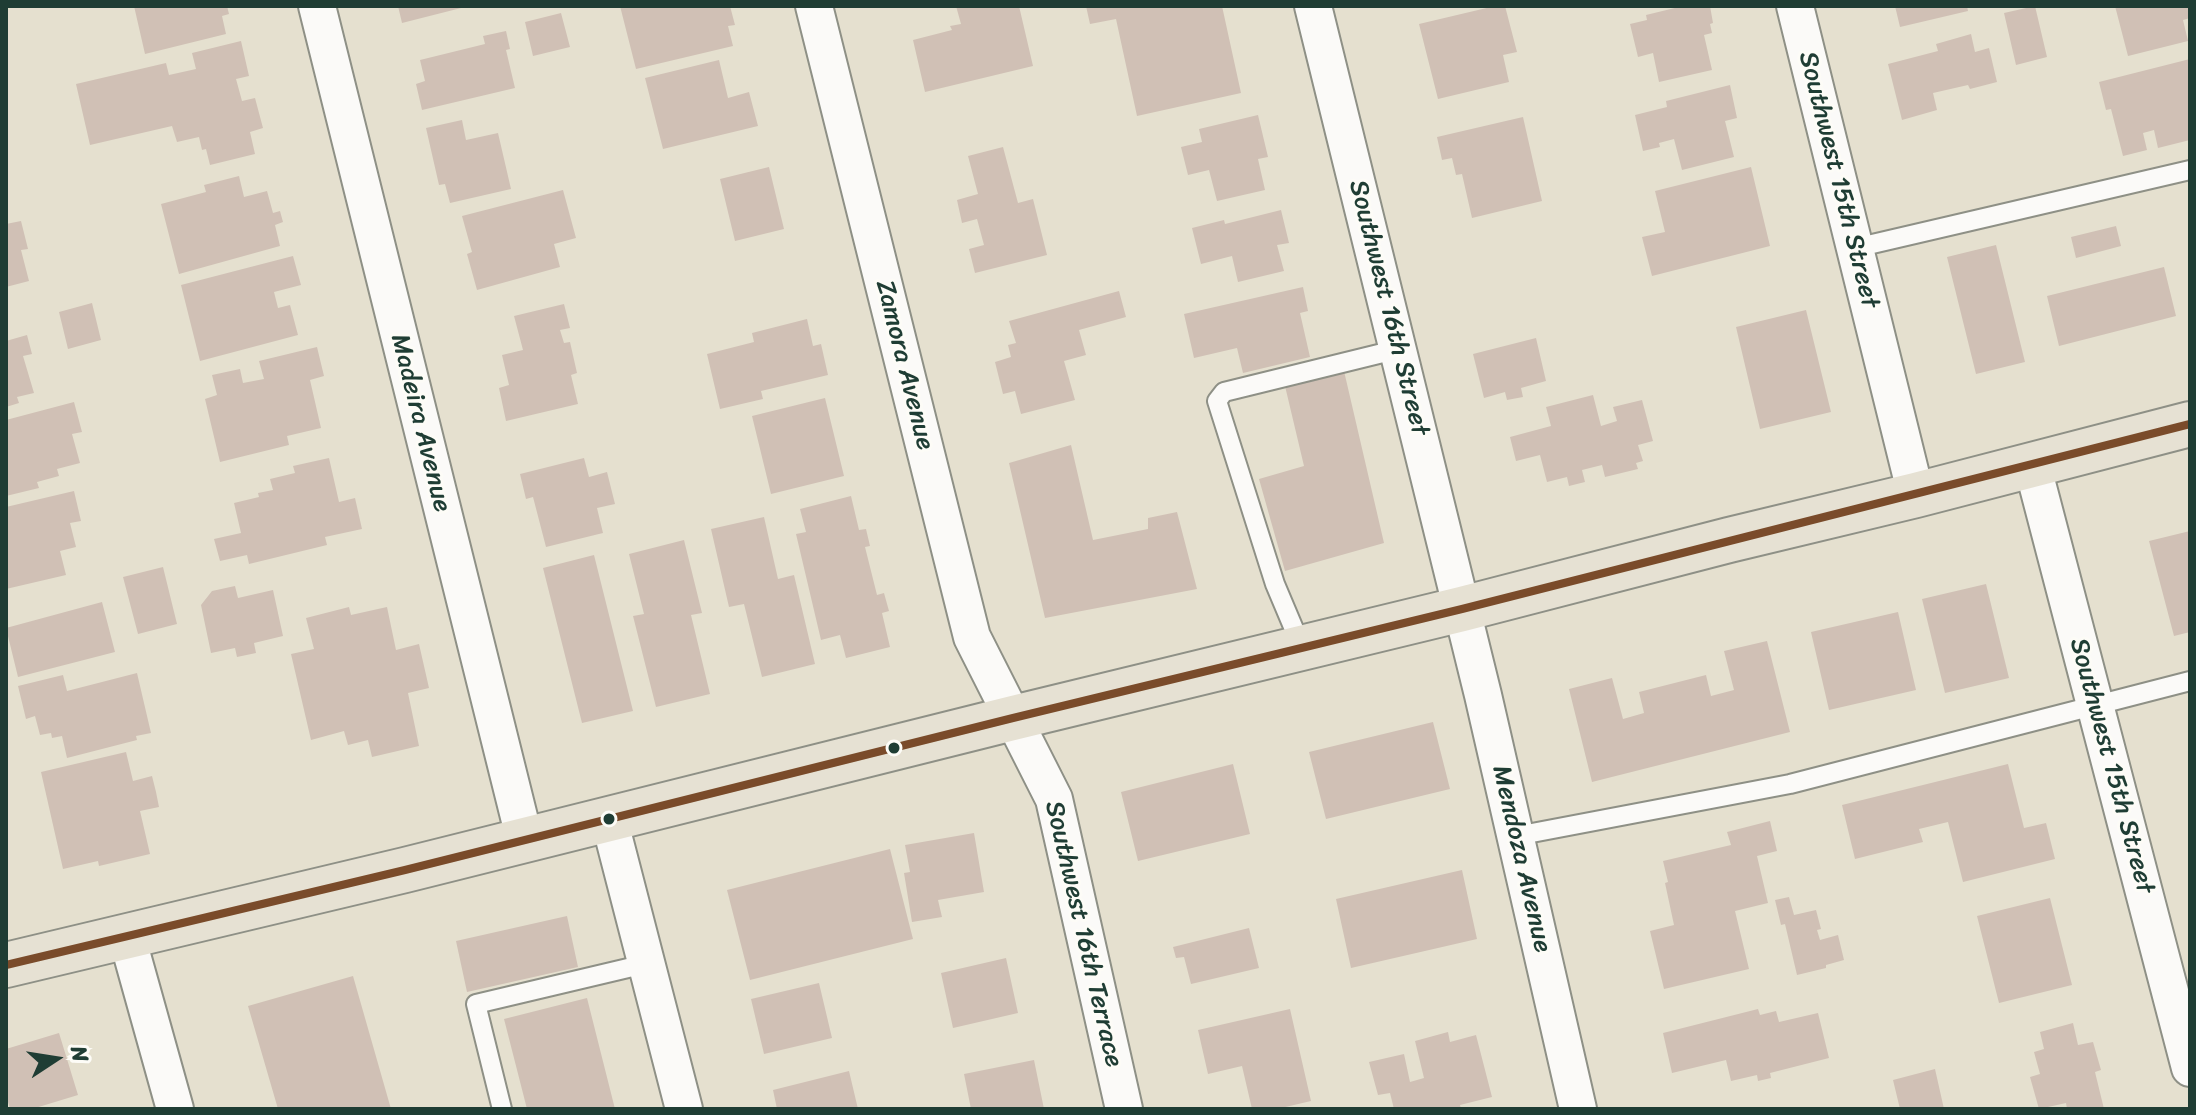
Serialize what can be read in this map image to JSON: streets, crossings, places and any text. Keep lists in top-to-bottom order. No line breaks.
{"streets":{"street":["Southwest 15th Street","Southwest 16th Street","Zamora Avenue","Madeira Avenue","Mendoza Avenue","Southwest 16th Terrace"]},"crossings":[["Southwest 16th Street","Mendoza Avenue"],["Zamora Avenue","Southwest 16th Terrace"]],"north":"right"}
